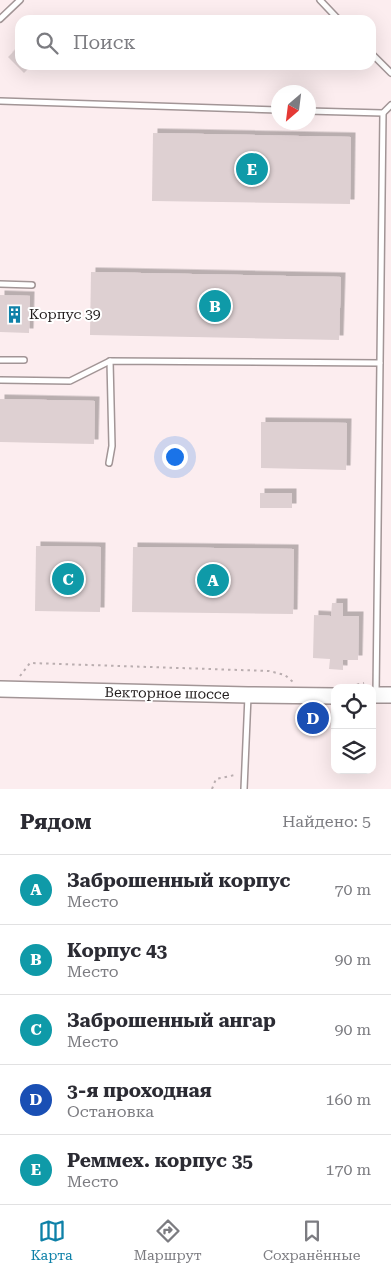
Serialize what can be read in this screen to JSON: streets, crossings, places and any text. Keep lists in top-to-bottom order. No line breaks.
{"streets":{"main road":["Векторное шоссе"]},"places":{"building":["Корпус 39"]},"north":"bottom left","page":{"search":"Поиск","pins":["E","B","C","A","D"],"heading":["Рядом","Найдено: 5"],"list":[{"mark":"A","name":"Заброшенный корпус","note":"Место","value":"70 m"},{"mark":"B","name":"Корпус 43","note":"Место","value":"90 m"},{"mark":"C","name":"Заброшенный ангар","note":"Место","value":"90 m"},{"mark":"D","name":"3-я проходная","note":"Остановка","value":"160 m"},{"mark":"E","name":"Реммех. корпус 35","note":"Место","value":"170 m"}],"nav":["Карта","Маршрут","Сохранённые"]}}
